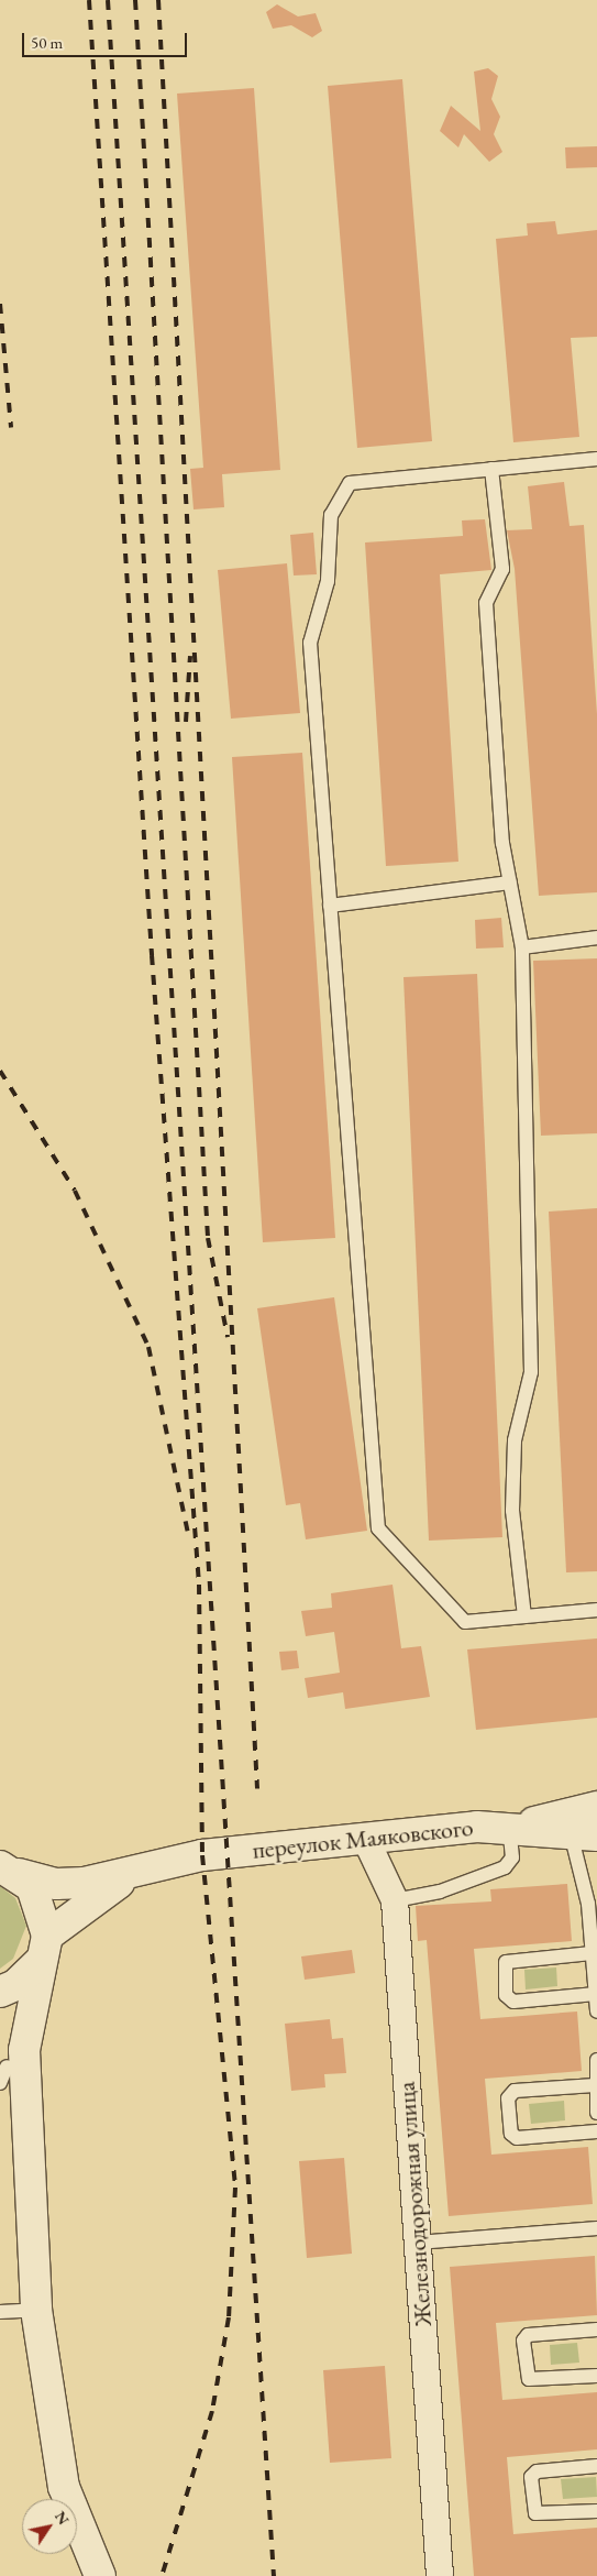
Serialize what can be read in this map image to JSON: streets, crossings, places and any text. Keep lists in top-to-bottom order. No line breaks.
{"streets":{"main road":["переулок Маяковского"],"street":["Железнодорожная улица"]},"crossings":[["переулок Маяковского","Железнодорожная улица"]],"scale_bar":"50 m","north":"top right"}
